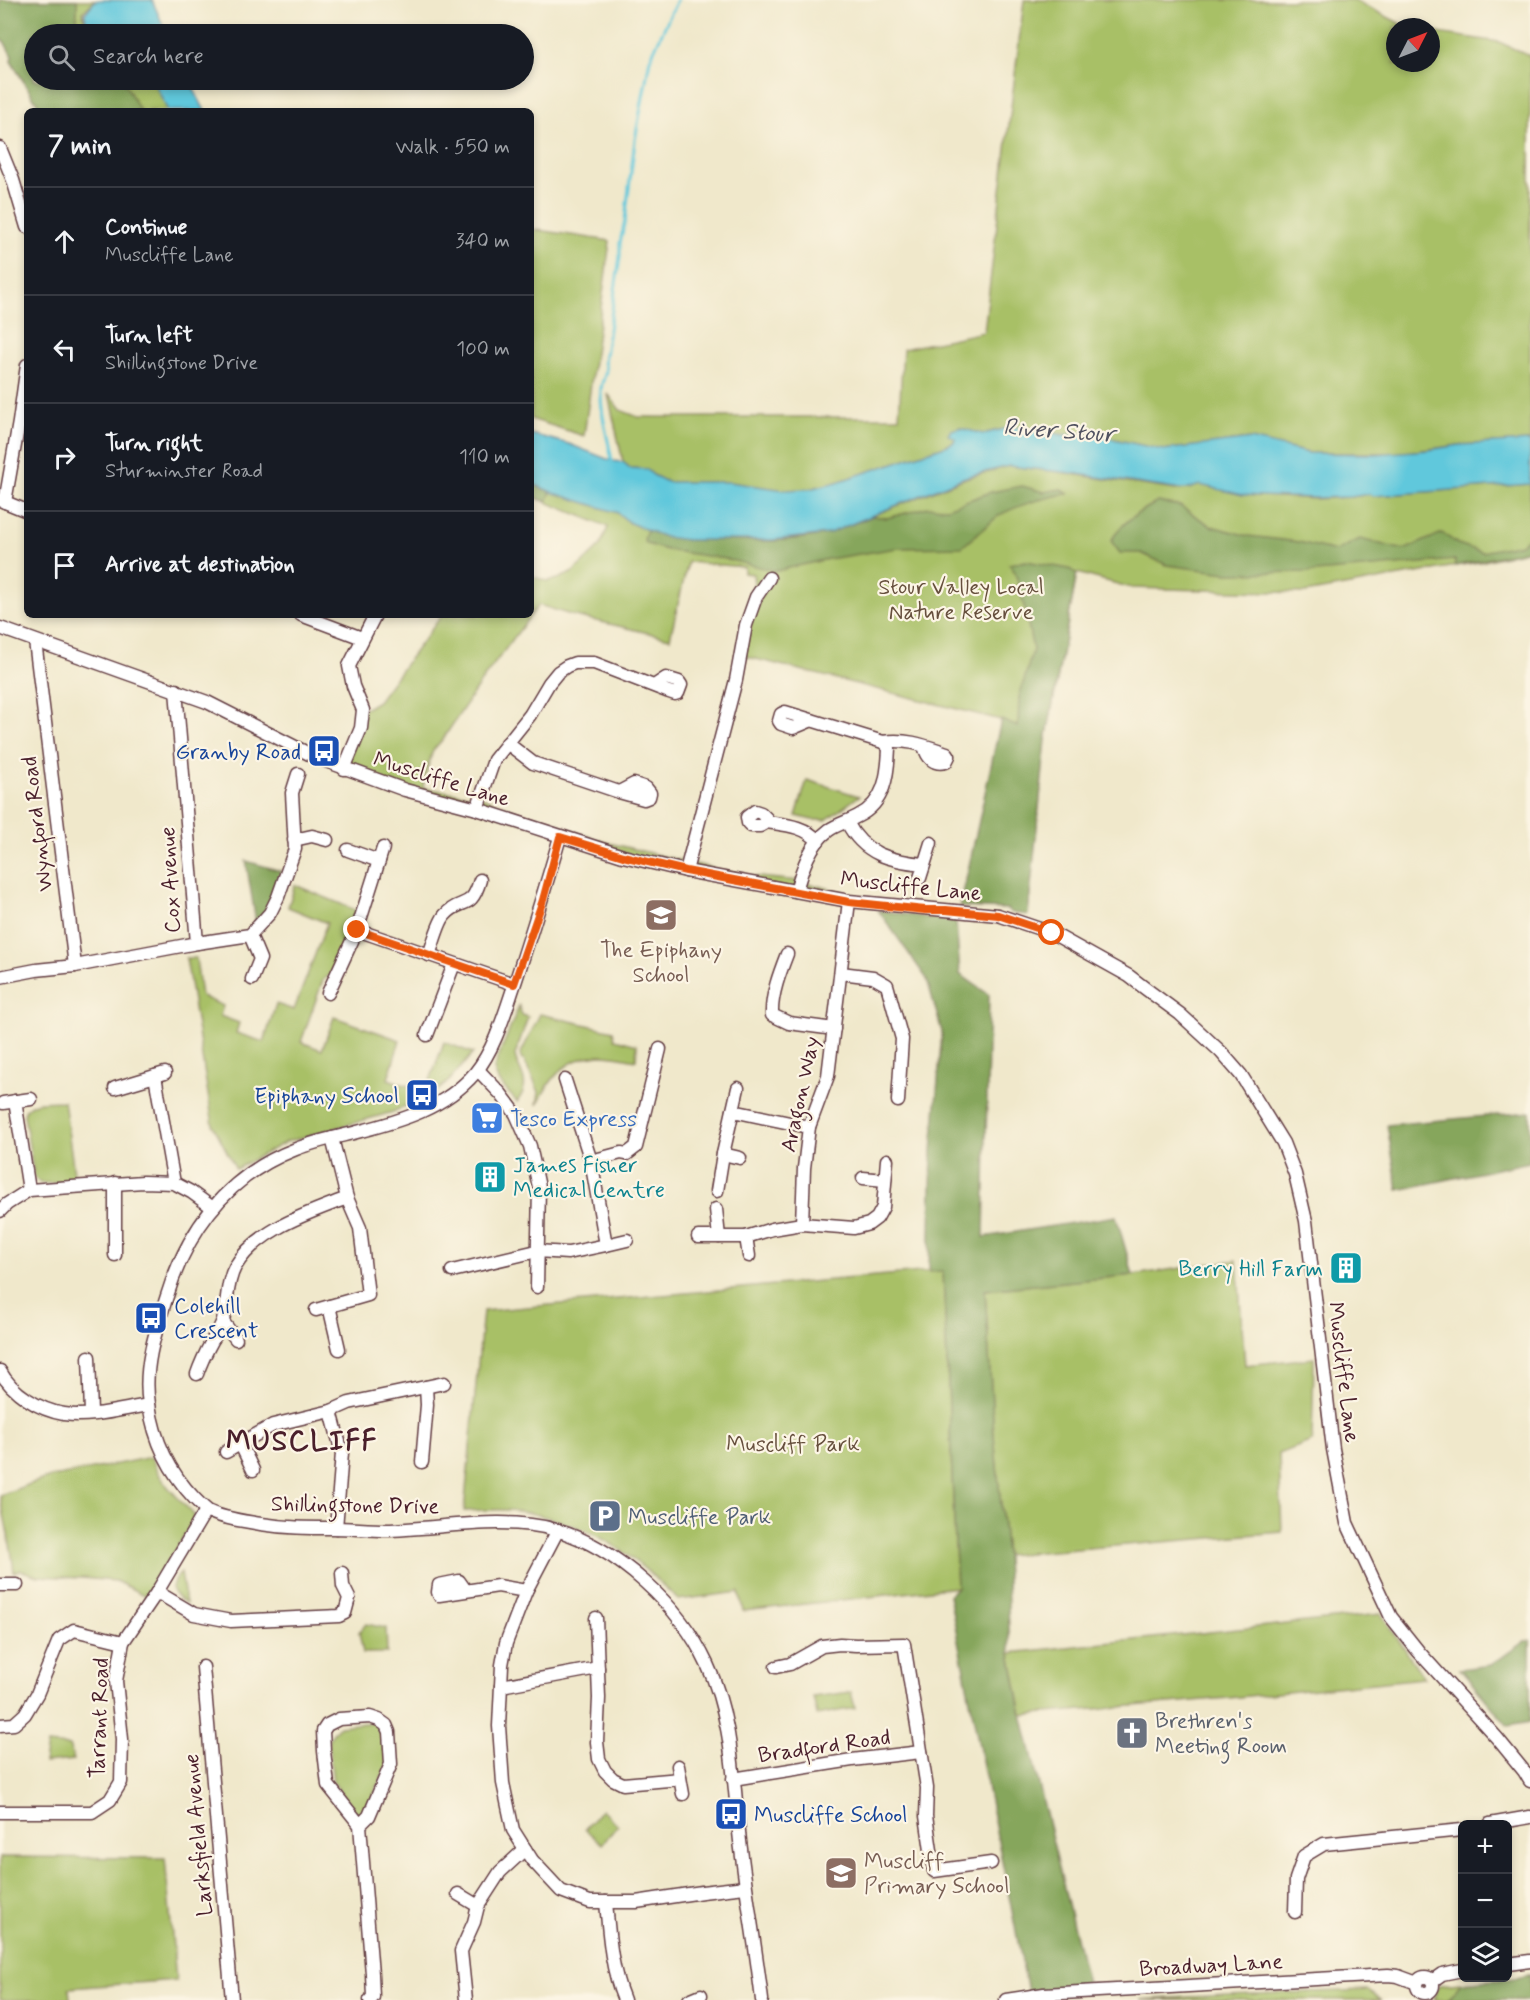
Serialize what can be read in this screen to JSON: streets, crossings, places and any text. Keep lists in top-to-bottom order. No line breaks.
{"streets":{"street":["Muscliffe Lane","Wynford Road","Cox Avenue","Aragon Way","Shillingstone Drive","Tarrant Road","Bradford Road","Larksfield Avenue","Broadway Lane"]},"crossings":[["Muscliffe Lane","Wynford Road"],["Muscliffe Lane","Cox Avenue"],["Muscliffe Lane","Aragon Way"],["Muscliffe Lane","Shillingstone Drive"],["Wynford Road","Cox Avenue"],["Shillingstone Drive","Tarrant Road"],["Shillingstone Drive","Bradford Road"]],"districts":["MUSCLIFF"],"water":["River Stour"],"parks":["Stour Valley Local Nature Reserve","Muscliff Park"],"places":{"bus stop":["Granby Road","Epiphany School","Colehill Crescent","Muscliffe School"],"school or university":["The Epiphany School","Muscliff Primary School"],"supermarket":["Tesco Express"],"building":["James Fisher Medical Centre","Berry Hill Farm"],"parking":["Muscliffe Park"],"church":["Brethren's Meeting Room"]},"north":"top right","page":{"search":"Search here","heading":["7 min","Walk · 550 m"],"list":[["Continue","Muscliffe Lane","340 m"],["Turn left","Shillingstone Drive","100 m"],["Turn right","Sturminster Road","110 m"],"Arrive at destination"],"map_buttons":["+","−"]}}
